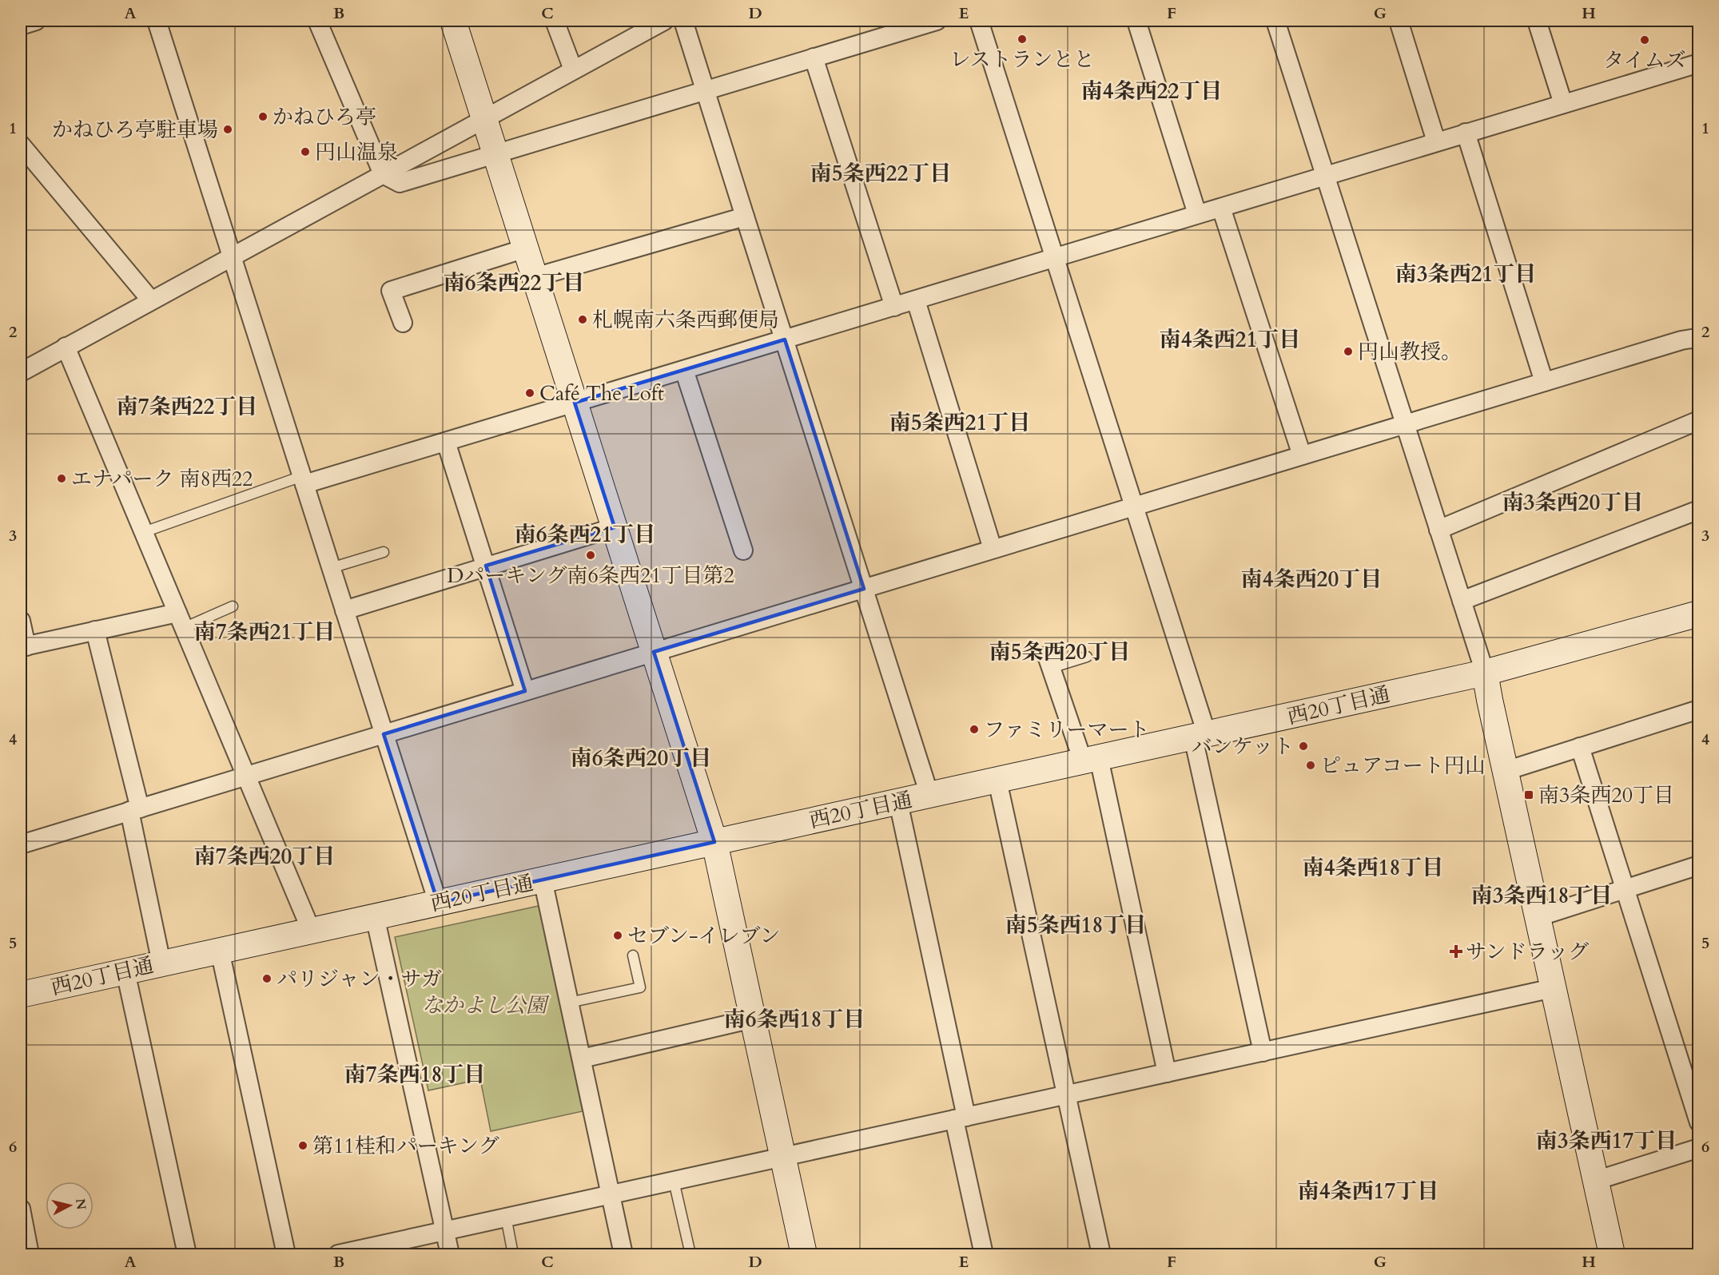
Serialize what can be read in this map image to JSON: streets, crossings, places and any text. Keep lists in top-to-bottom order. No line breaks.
{"streets":{"street":["西20丁目通"]},"districts":["南4条西22丁目","南5条西22丁目","南3条西21丁目","南6条西22丁目","南4条西21丁目","南7条西22丁目","南5条西21丁目","南3条西20丁目","南6条西21丁目","南4条西20丁目","南7条西21丁目","南5条西20丁目","南6条西20丁目","南7条西20丁目","南4条西18丁目","南3条西18丁目","南5条西18丁目","南6条西18丁目","南7条西18丁目","南3条西17丁目","南4条西17丁目"],"parks":["なかよし公園"],"places":{"other":["レストランとと","タイムズ","かねひろ亭","かねひろ亭駐車場","円山温泉","札幌南六条西郵便局","円山教授。","Café The Loft","エナパーク 南8西22","Dパーキング南6条西21丁目第2","ファミリーマート","バンケット","ピュアコート円山","セブン-イレブン","パリジャン・サガ","第11桂和パーキング"],"transit":["南3条西20丁目"],"health":["サンドラッグ"]},"north":"right","grid":{"columns":["A","B","C","D","E","F","G","H"],"rows":["1","2","3","4","5","6"]}}
